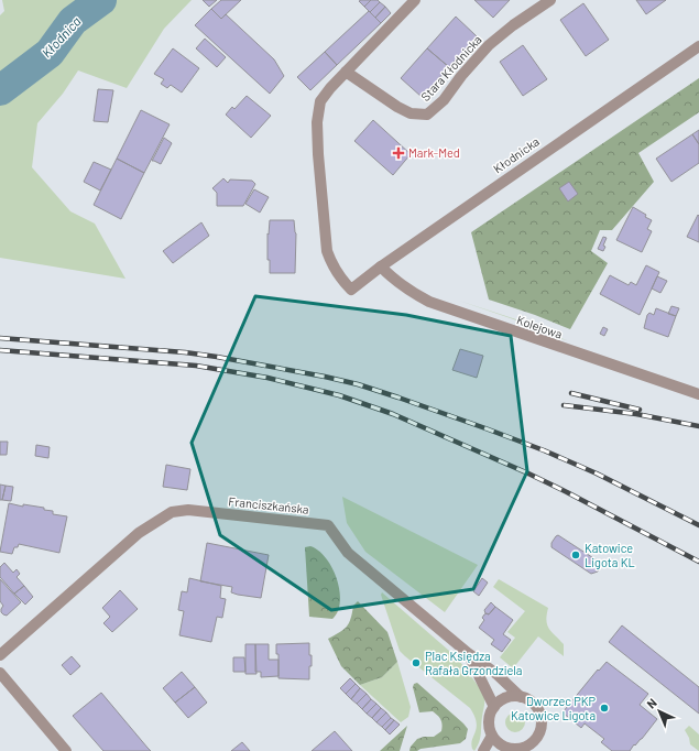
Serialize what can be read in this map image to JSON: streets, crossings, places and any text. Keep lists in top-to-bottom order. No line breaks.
{"streets":{"street":["Stara Kłodnicka","Kłodnicka","Kolejowa","Franciszkańska"]},"crossings":[["Stara Kłodnicka","Kłodnicka"],["Kłodnicka","Kolejowa"]],"water":["Kłodnica"],"places":{"health":["Mark-Med"],"other":["Katowice Ligota KL","Plac Księdza Rafała Grzondziela","Dworzec PKP Katowice Ligota"]},"north":"top left"}
